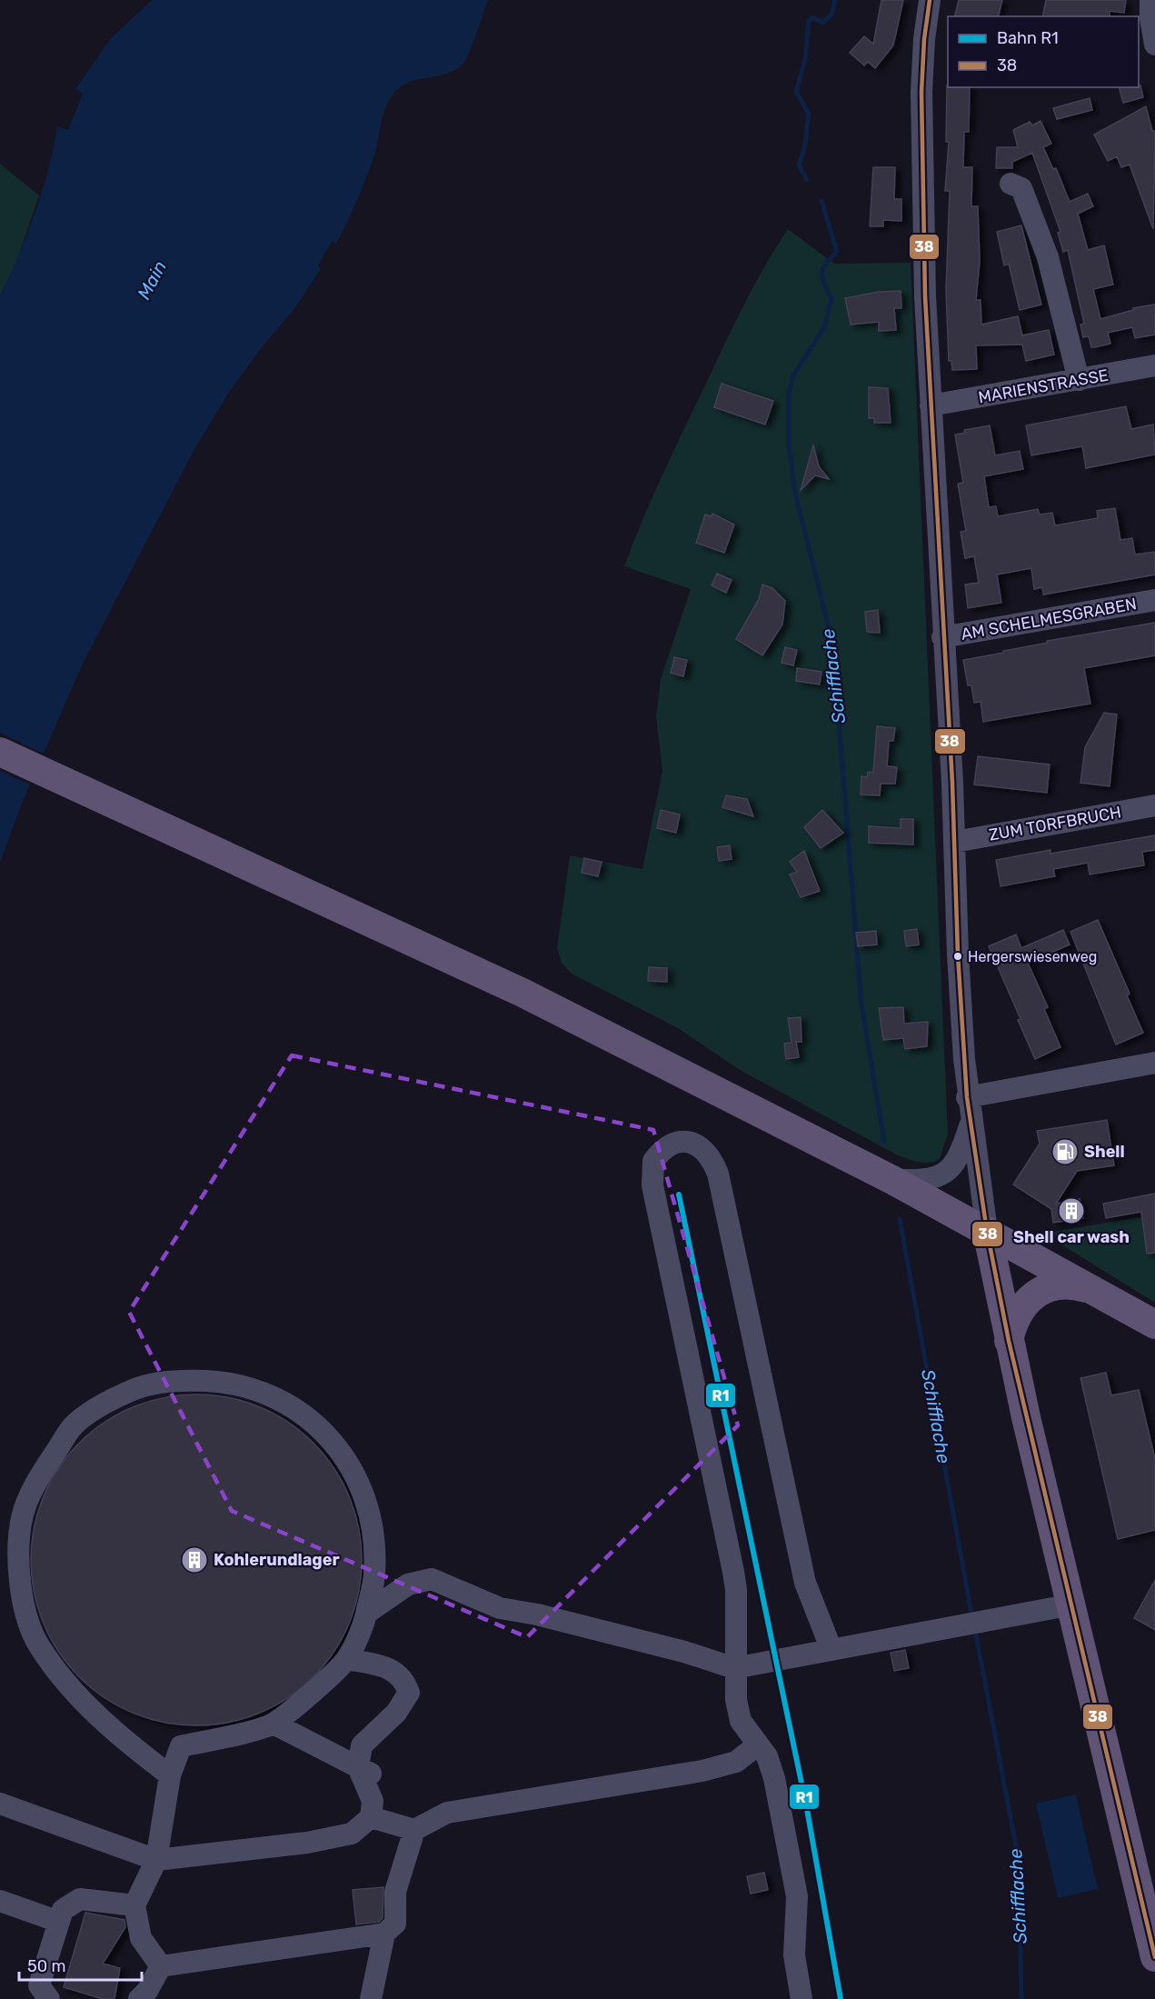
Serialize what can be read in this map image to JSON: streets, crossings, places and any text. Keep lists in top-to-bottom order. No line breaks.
{"streets":{"street":["MARIENSTRASSE","AM SCHELMESGRABEN","ZUM TORFBRUCH"]},"water":["Main","Schifflache"],"places":{"other":["Hergerswiesenweg"],"fuel station":["Shell"],"building":["Shell car wash","Kohlerundlager"]},"lines":["transit line 38","rail line R1"],"legend":["Bahn R1","38"],"scale_bar":"50 m"}
